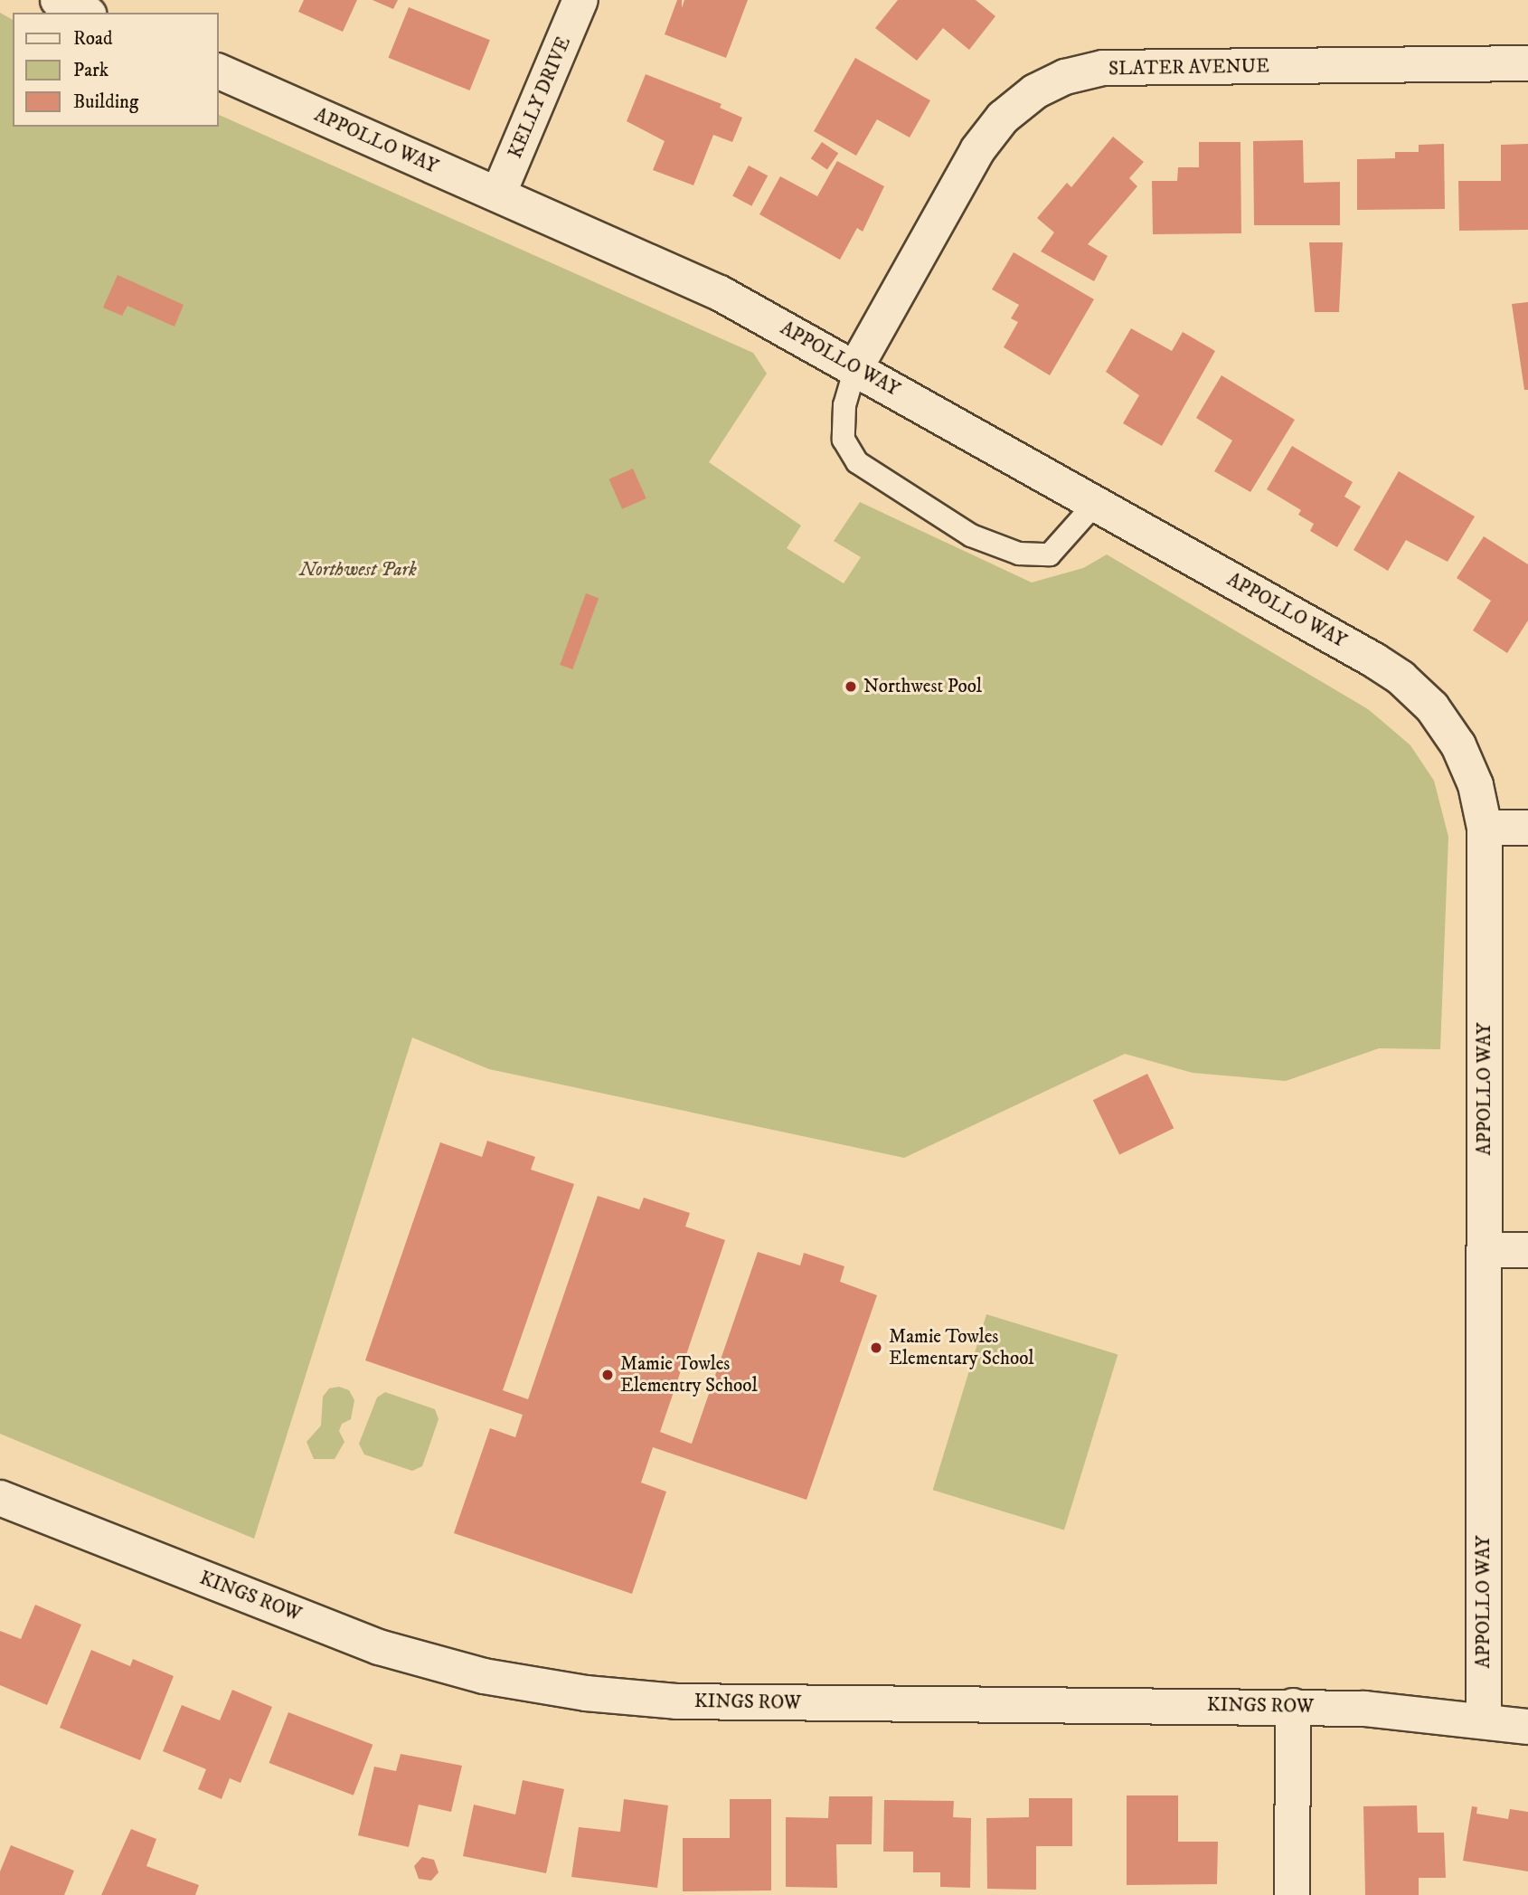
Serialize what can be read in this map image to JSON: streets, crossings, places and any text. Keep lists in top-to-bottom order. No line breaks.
{"streets":{"street":["SLATER AVENUE","KELLY DRIVE","APPOLLO WAY","KINGS ROW"]},"crossings":[["SLATER AVENUE","APPOLLO WAY"],["KELLY DRIVE","APPOLLO WAY"],["APPOLLO WAY","KINGS ROW"]],"parks":["Northwest Park"],"places":["Northwest Pool","Mamie Towles Elementary School","Mamie Towles Elementry School"],"legend":["Road","Park","Building"]}
